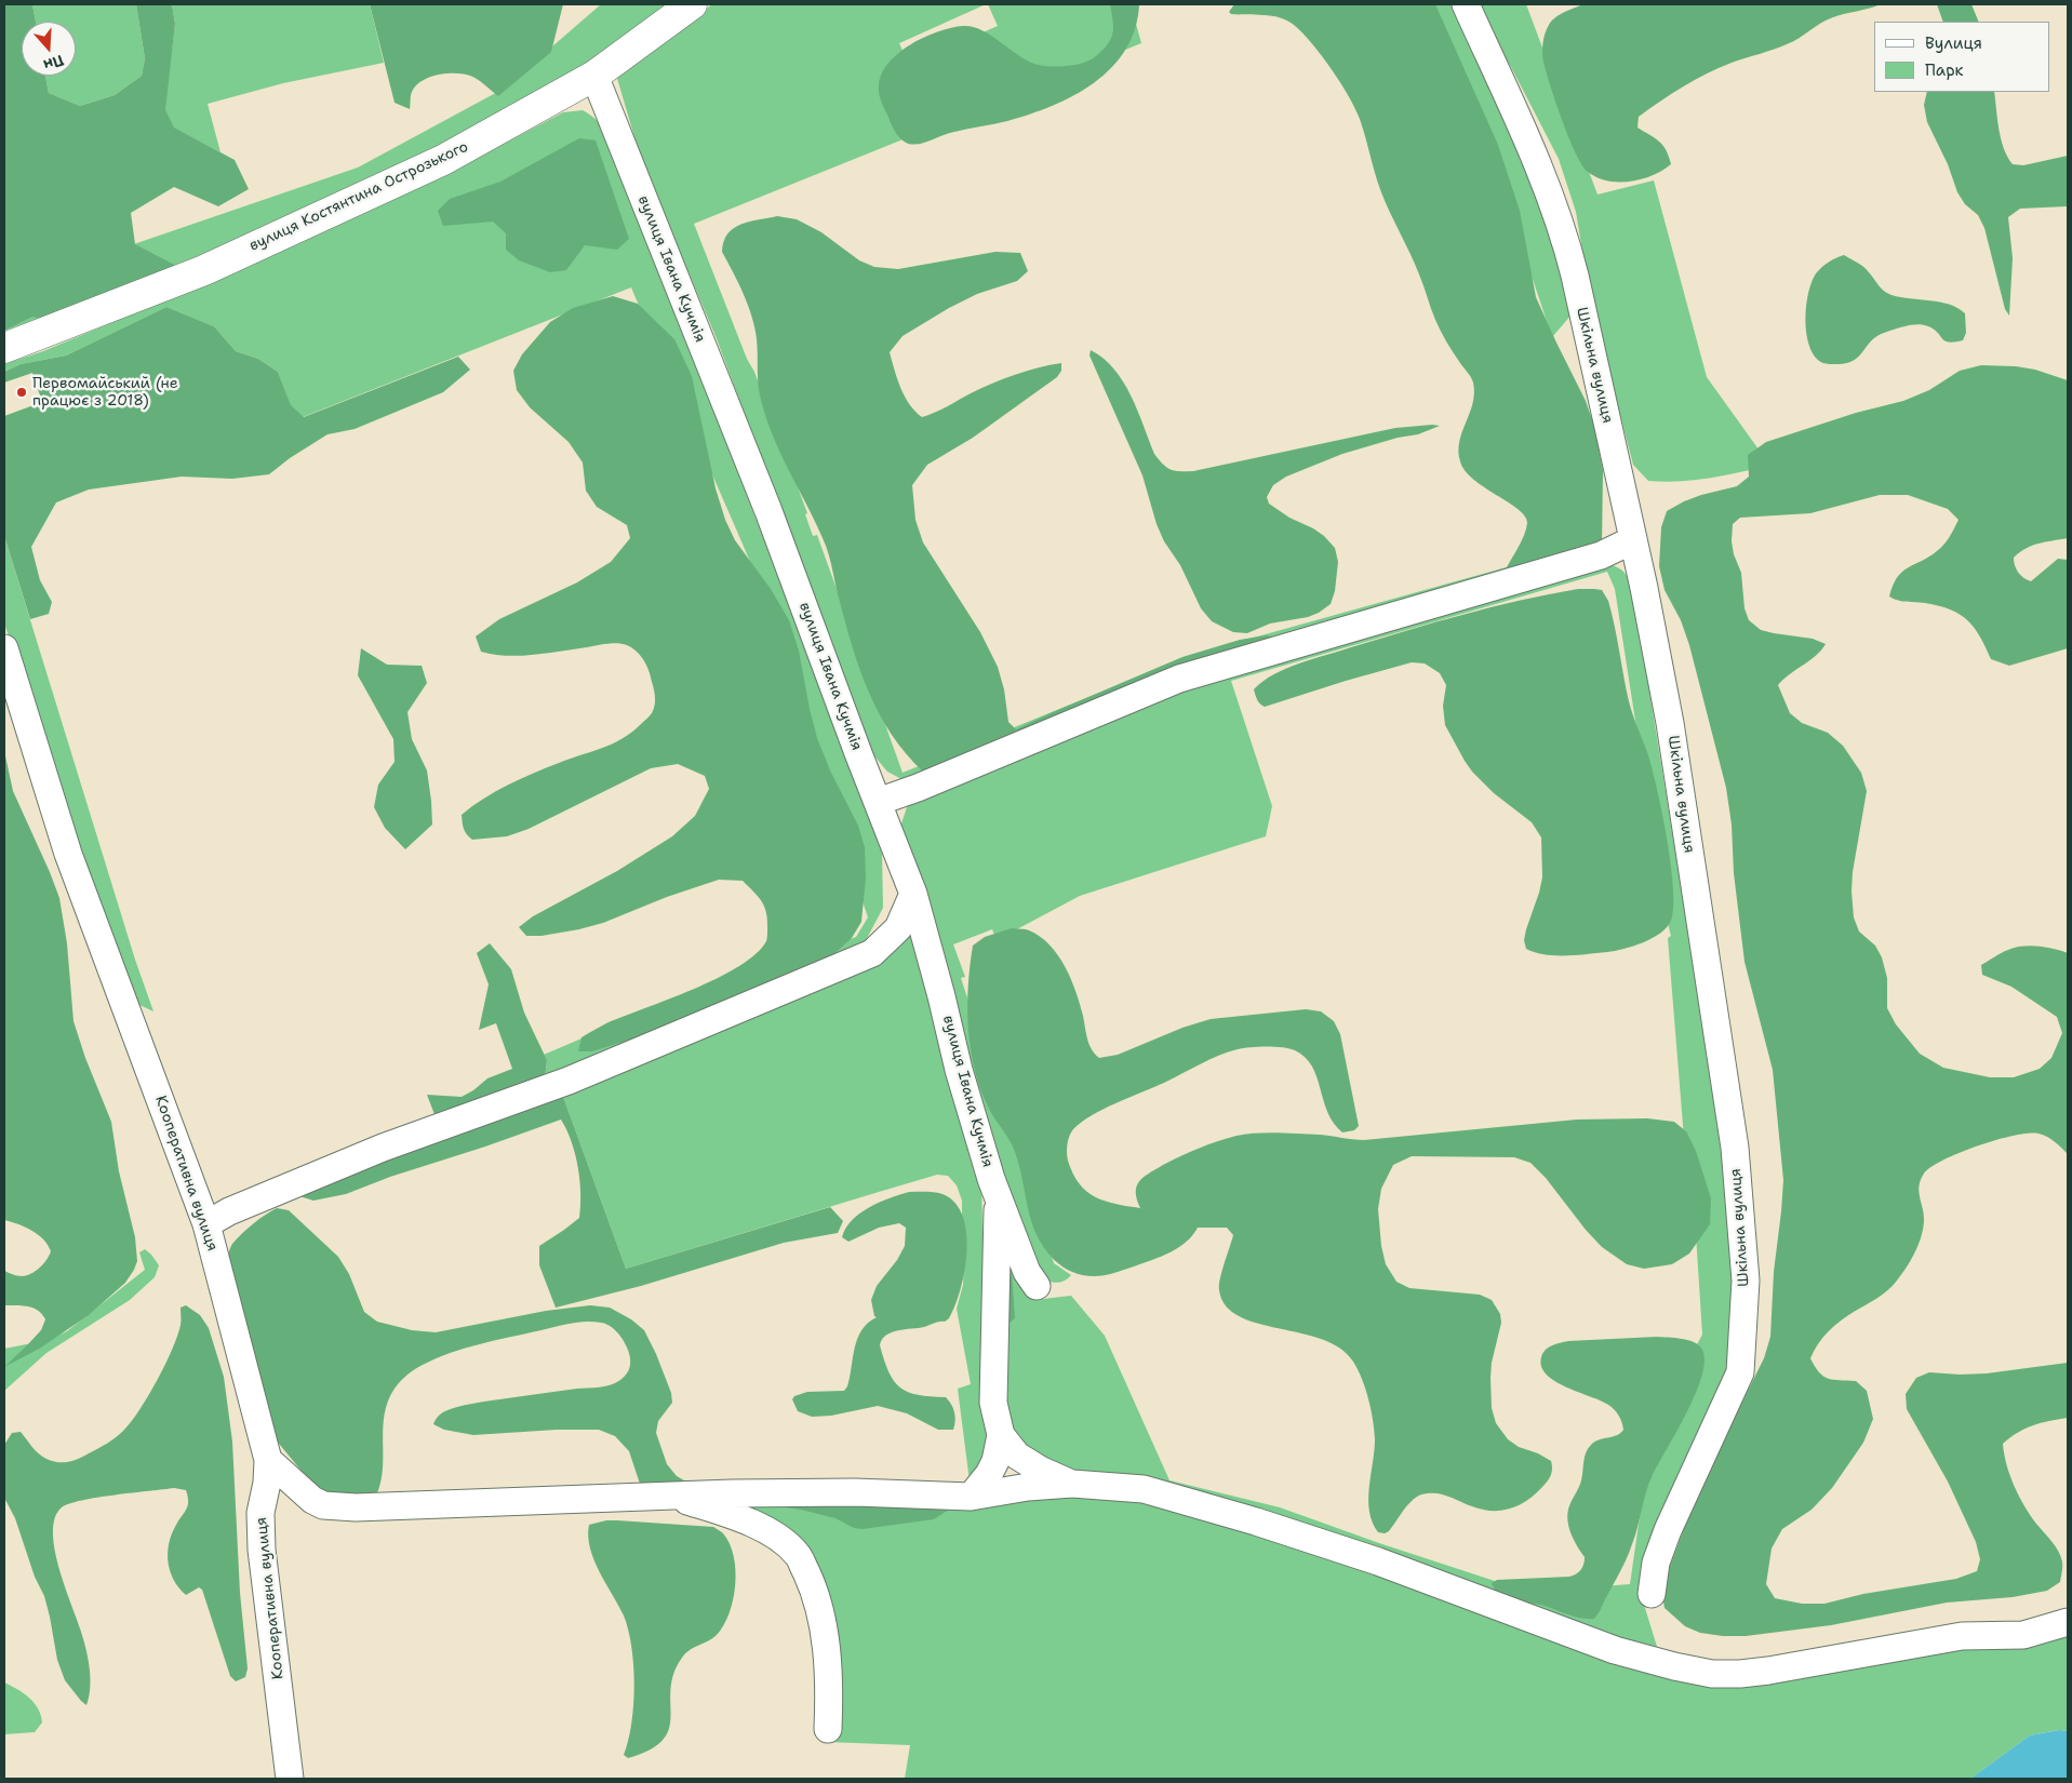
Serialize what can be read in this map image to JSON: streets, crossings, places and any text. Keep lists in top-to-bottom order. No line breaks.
{"streets":{"street":["вулиця Костянтина Острозького","вулиця Івана Кучмія","Шкільна вулиця","Кооперативна вулиця"]},"crossings":[["вулиця Костянтина Острозького","вулиця Івана Кучмія"]],"places":["Первомайський (не працює з 2018)"],"legend":["Вулиця","Парк"],"north":"bottom"}
